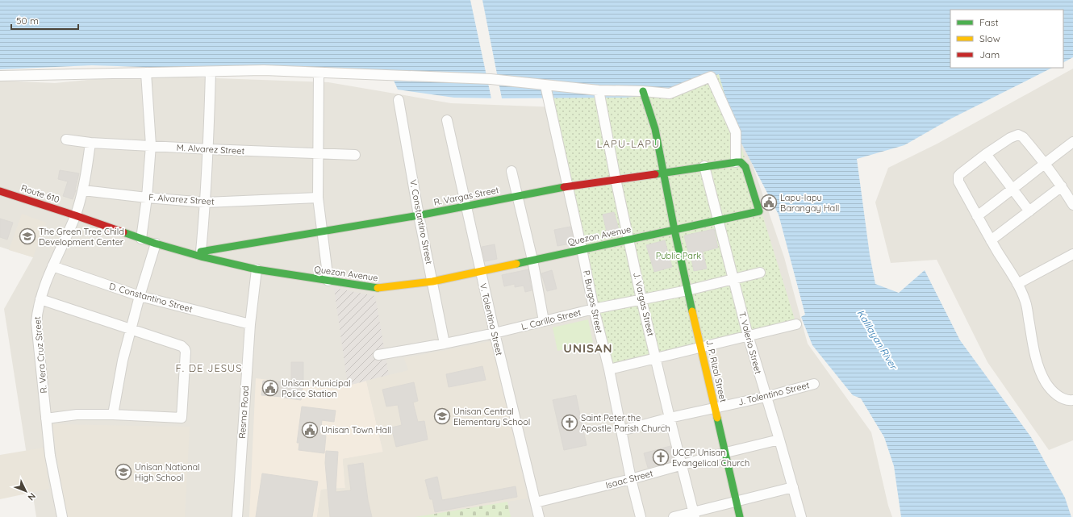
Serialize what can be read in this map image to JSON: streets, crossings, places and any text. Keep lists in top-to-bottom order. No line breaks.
{"streets":{"main road":["Route 610","R. Vargas Street","Quezon Avenue","J. P. Rizal Street"],"street":["M. Alvarez Street","F. Alvarez Street","V. Constantino Street","D. Constantino Street","P. Burgos Street","J. Vargas Street","V. Tolentino Street","L. Carillo Street","T. Valerio Street","R. Vera Cruz Street","J. Tolentino Street","Resma Road","Isaac Street"]},"crossings":[["M. Alvarez Street","R. Vera Cruz Street"],["Route 610","Quezon Avenue"],["Route 610","R. Vera Cruz Street"],["R. Vargas Street","V. Constantino Street"],["R. Vargas Street","Quezon Avenue"],["R. Vargas Street","P. Burgos Street"],["R. Vargas Street","J. Vargas Street"],["R. Vargas Street","V. Tolentino Street"],["R. Vargas Street","T. Valerio Street"],["R. Vargas Street","J. P. Rizal Street"],["F. Alvarez Street","R. Vera Cruz Street"],["V. Constantino Street","Quezon Avenue"],["V. Constantino Street","L. Carillo Street"],["Quezon Avenue","P. Burgos Street"],["Quezon Avenue","J. Vargas Street"],["Quezon Avenue","V. Tolentino Street"],["Quezon Avenue","T. Valerio Street"],["Quezon Avenue","R. Vera Cruz Street"],["Quezon Avenue","J. P. Rizal Street"],["Quezon Avenue","Resma Road"],["D. Constantino Street","R. Vera Cruz Street"],["D. Constantino Street","Resma Road"],["P. Burgos Street","L. Carillo Street"],["P. Burgos Street","J. Tolentino Street"],["P. Burgos Street","Isaac Street"],["J. Vargas Street","L. Carillo Street"],["J. Vargas Street","J. Tolentino Street"],["J. Vargas Street","Isaac Street"],["V. Tolentino Street","L. Carillo Street"],["V. Tolentino Street","Isaac Street"],["L. Carillo Street","T. Valerio Street"],["L. Carillo Street","J. P. Rizal Street"],["T. Valerio Street","J. Tolentino Street"],["T. Valerio Street","Isaac Street"],["J. P. Rizal Street","J. Tolentino Street"],["J. P. Rizal Street","Isaac Street"]],"districts":["LAPU-LAPU","UNISAN","F. DE JESUS"],"water":["Kalilayan River"],"parks":["Public Park"],"places":{"public building":["Lapu-lapu Barangay Hall","Unisan Municipal Police Station","Unisan Town Hall"],"school or university":["The Green Tree Child Development Center","Unisan Central Elementary School","Unisan National High School"],"church":["Saint Peter the Apostle Parish Church","UCCP Unisan Evangelical Church"]},"legend":["Fast","Slow","Jam"],"scale_bar":"50 m","north":"bottom right"}
